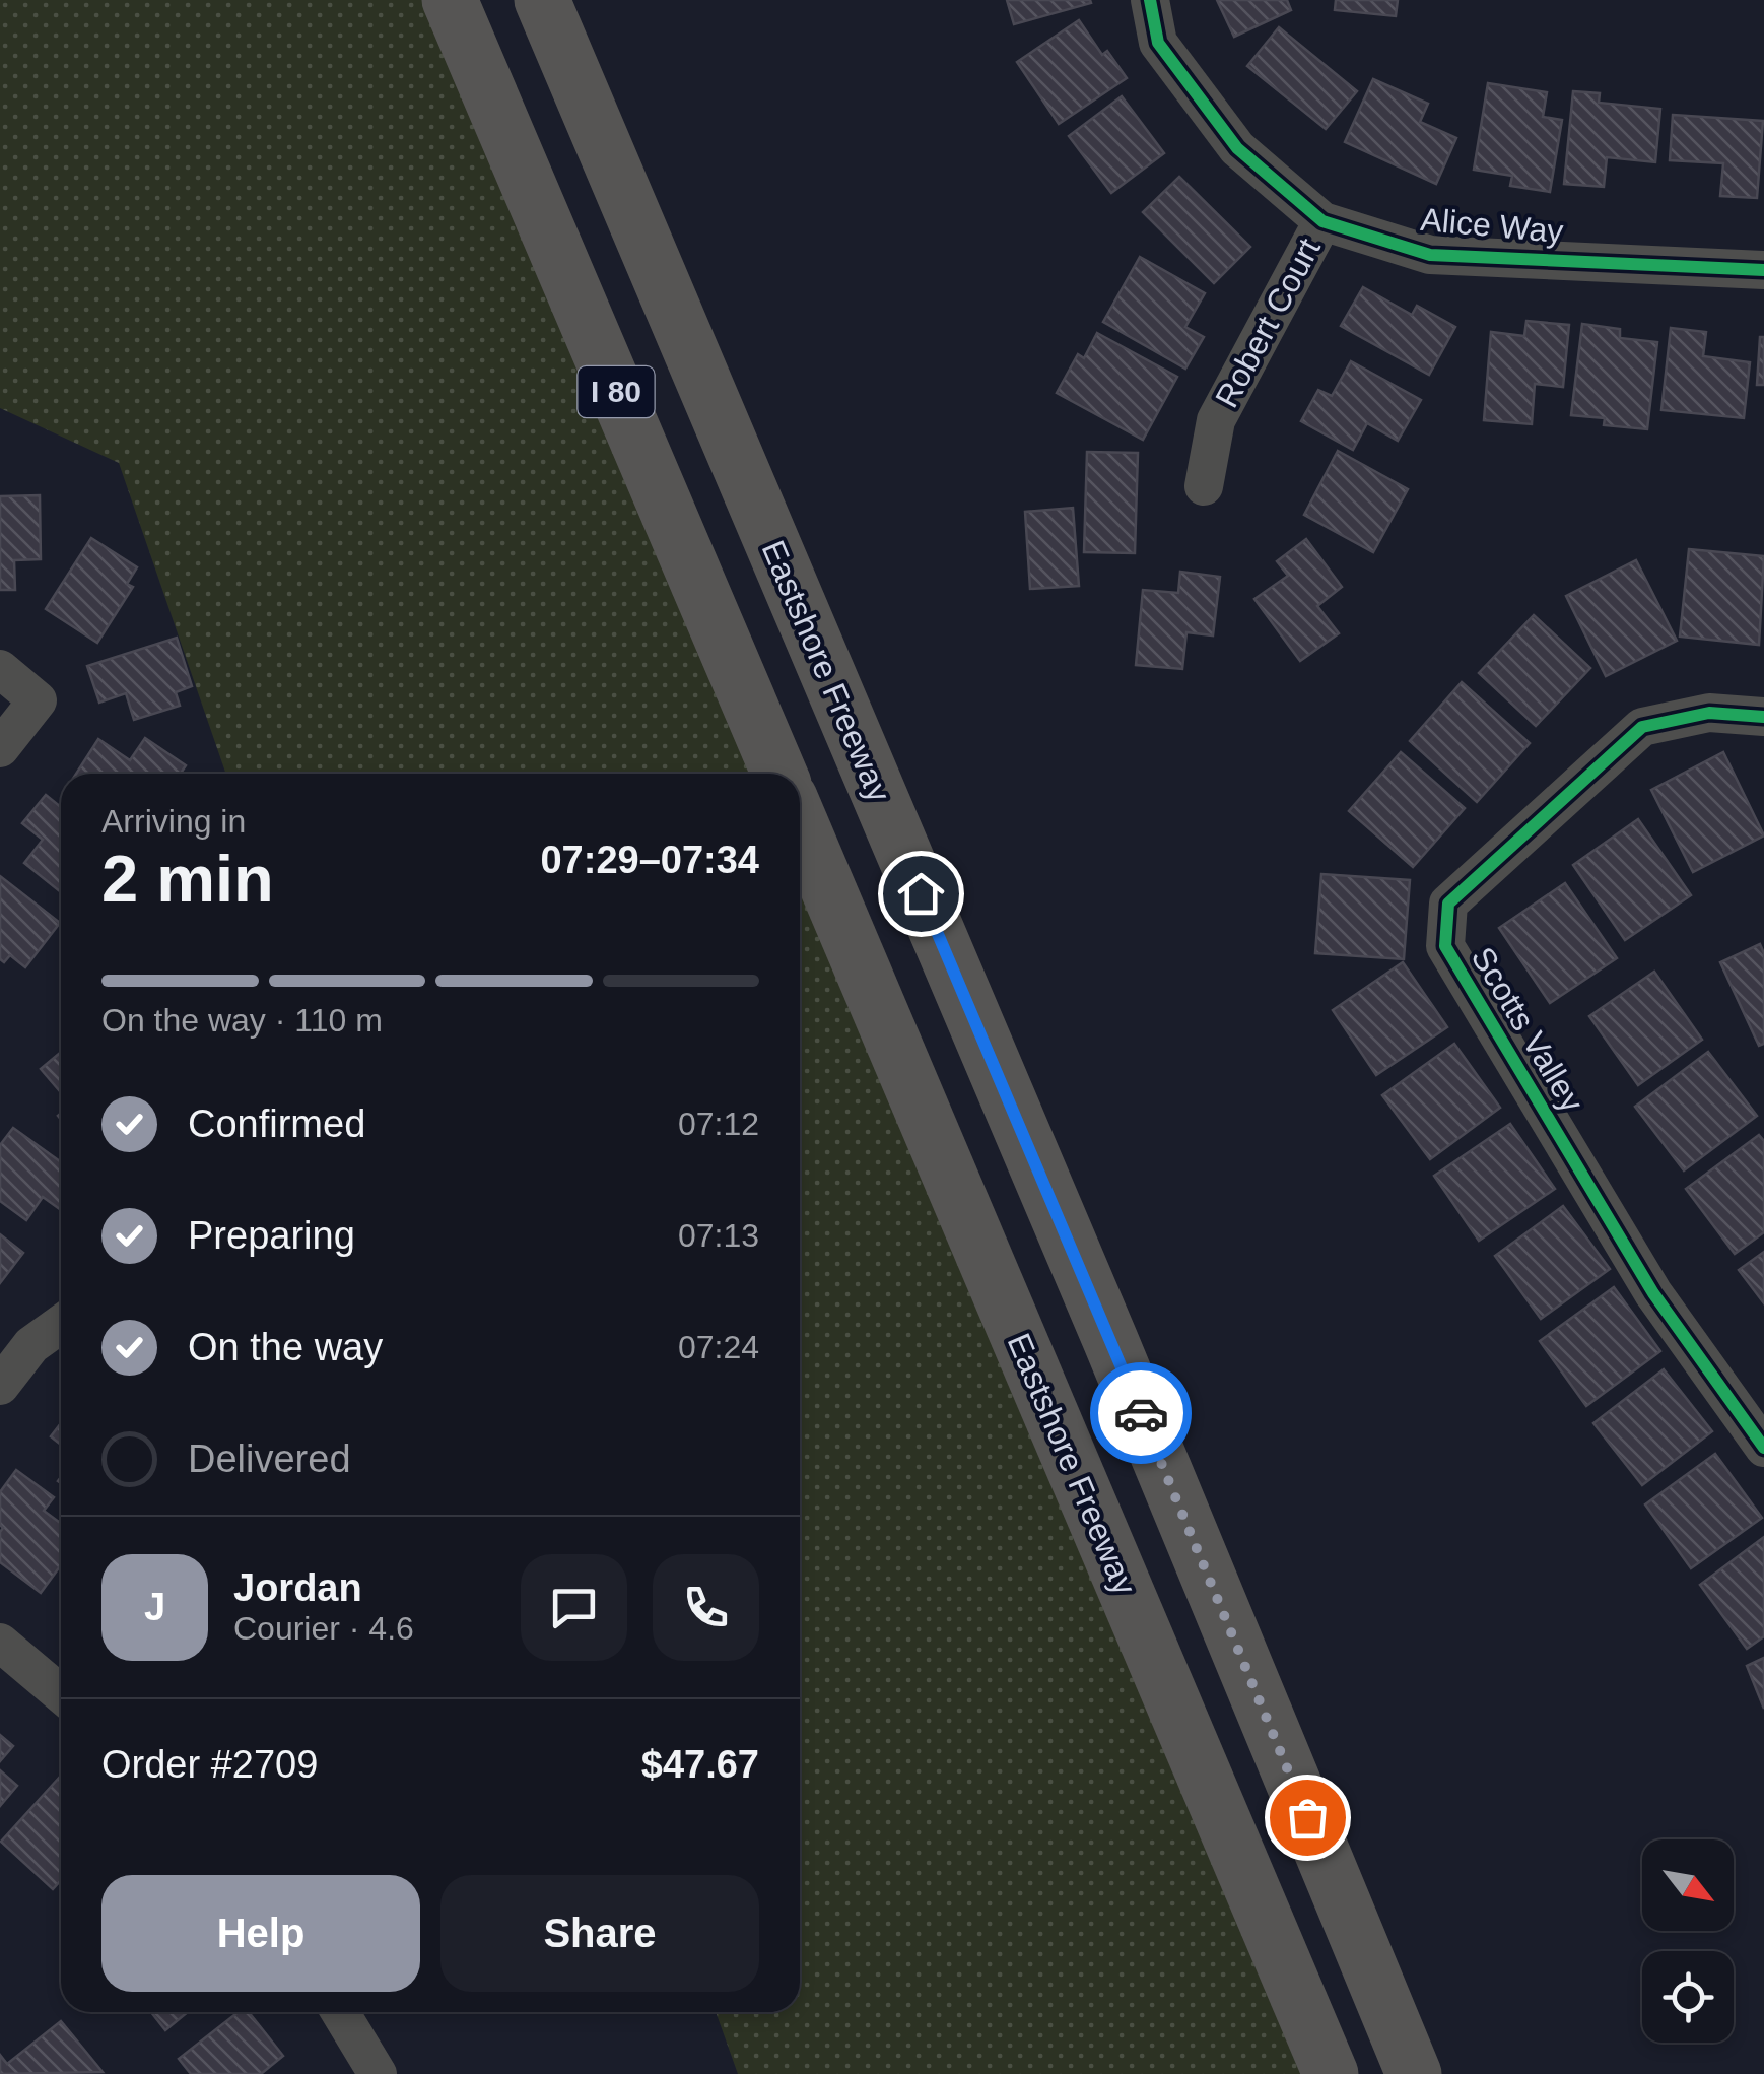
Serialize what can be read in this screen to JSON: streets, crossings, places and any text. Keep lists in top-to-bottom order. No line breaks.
{"streets":{"highway":["I 80","Eastshore Freeway"],"street":["Alice Way","Robert Court","Scotts Valley"]},"crossings":[["Alice Way","Robert Court"]],"north":"bottom right","page":{"heading":["2 min","Arriving in","07:29–07:34"],"panel":["Jordan","Courier · 4.6","Order #2709","$47.67"],"bar":"On the way · 110 m","list":[["Confirmed","07:12"],["Preparing","07:13"],["On the way","07:24"],"Delivered"],"round":"J","buttons":["Help","Share"]}}
